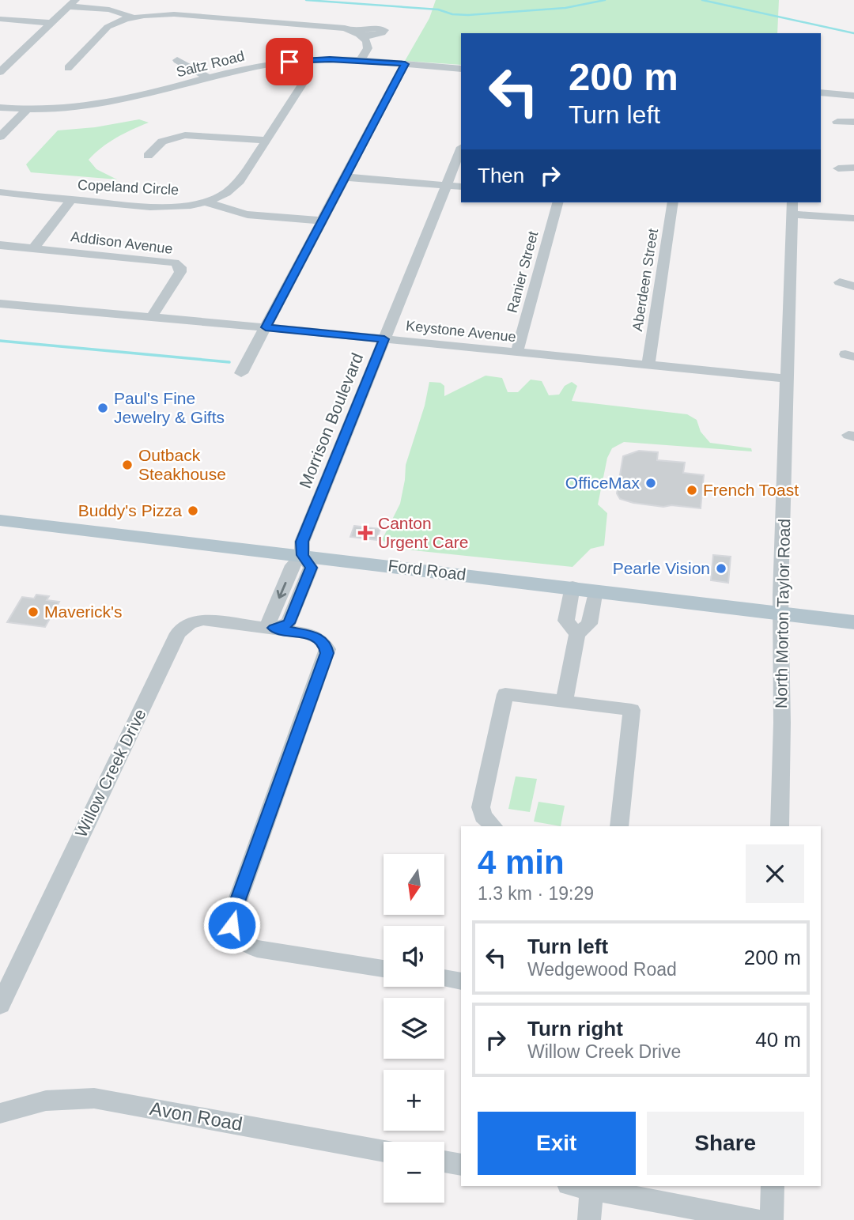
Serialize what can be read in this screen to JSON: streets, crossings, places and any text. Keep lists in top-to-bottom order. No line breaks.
{"streets":{"main road":["Ford Road"],"street":["Saltz Road","Copeland Circle","Addison Avenue","Ranier Street","Aberdeen Street","Keystone Avenue","Morrison Boulevard","North Morton Taylor Road","Willow Creek Drive","Avon Road"]},"crossings":[["Saltz Road","Copeland Circle"],["Addison Avenue","Keystone Avenue"],["Ranier Street","Keystone Avenue"],["Aberdeen Street","Keystone Avenue"],["Keystone Avenue","Morrison Boulevard"],["Keystone Avenue","North Morton Taylor Road"],["Morrison Boulevard","Ford Road"],["Ford Road","North Morton Taylor Road"]],"places":{"other":["Paul's Fine Jewelry & Gifts","Outback Steakhouse","OfficeMax","French Toast","Buddy's Pizza","Pearle Vision","Maverick's"],"health":["Canton Urgent Care"]},"north":"bottom","page":{"turn":["200 m","Turn left"],"then":"Then","heading":["4 min","1.3 km · 19:29"],"map_buttons":["+","−"],"list":[{"name":"Turn left","note":"Wedgewood Road","value":"200 m"},{"name":"Turn right","note":"Willow Creek Drive","value":"40 m"}],"buttons":["Exit","Share"]}}
